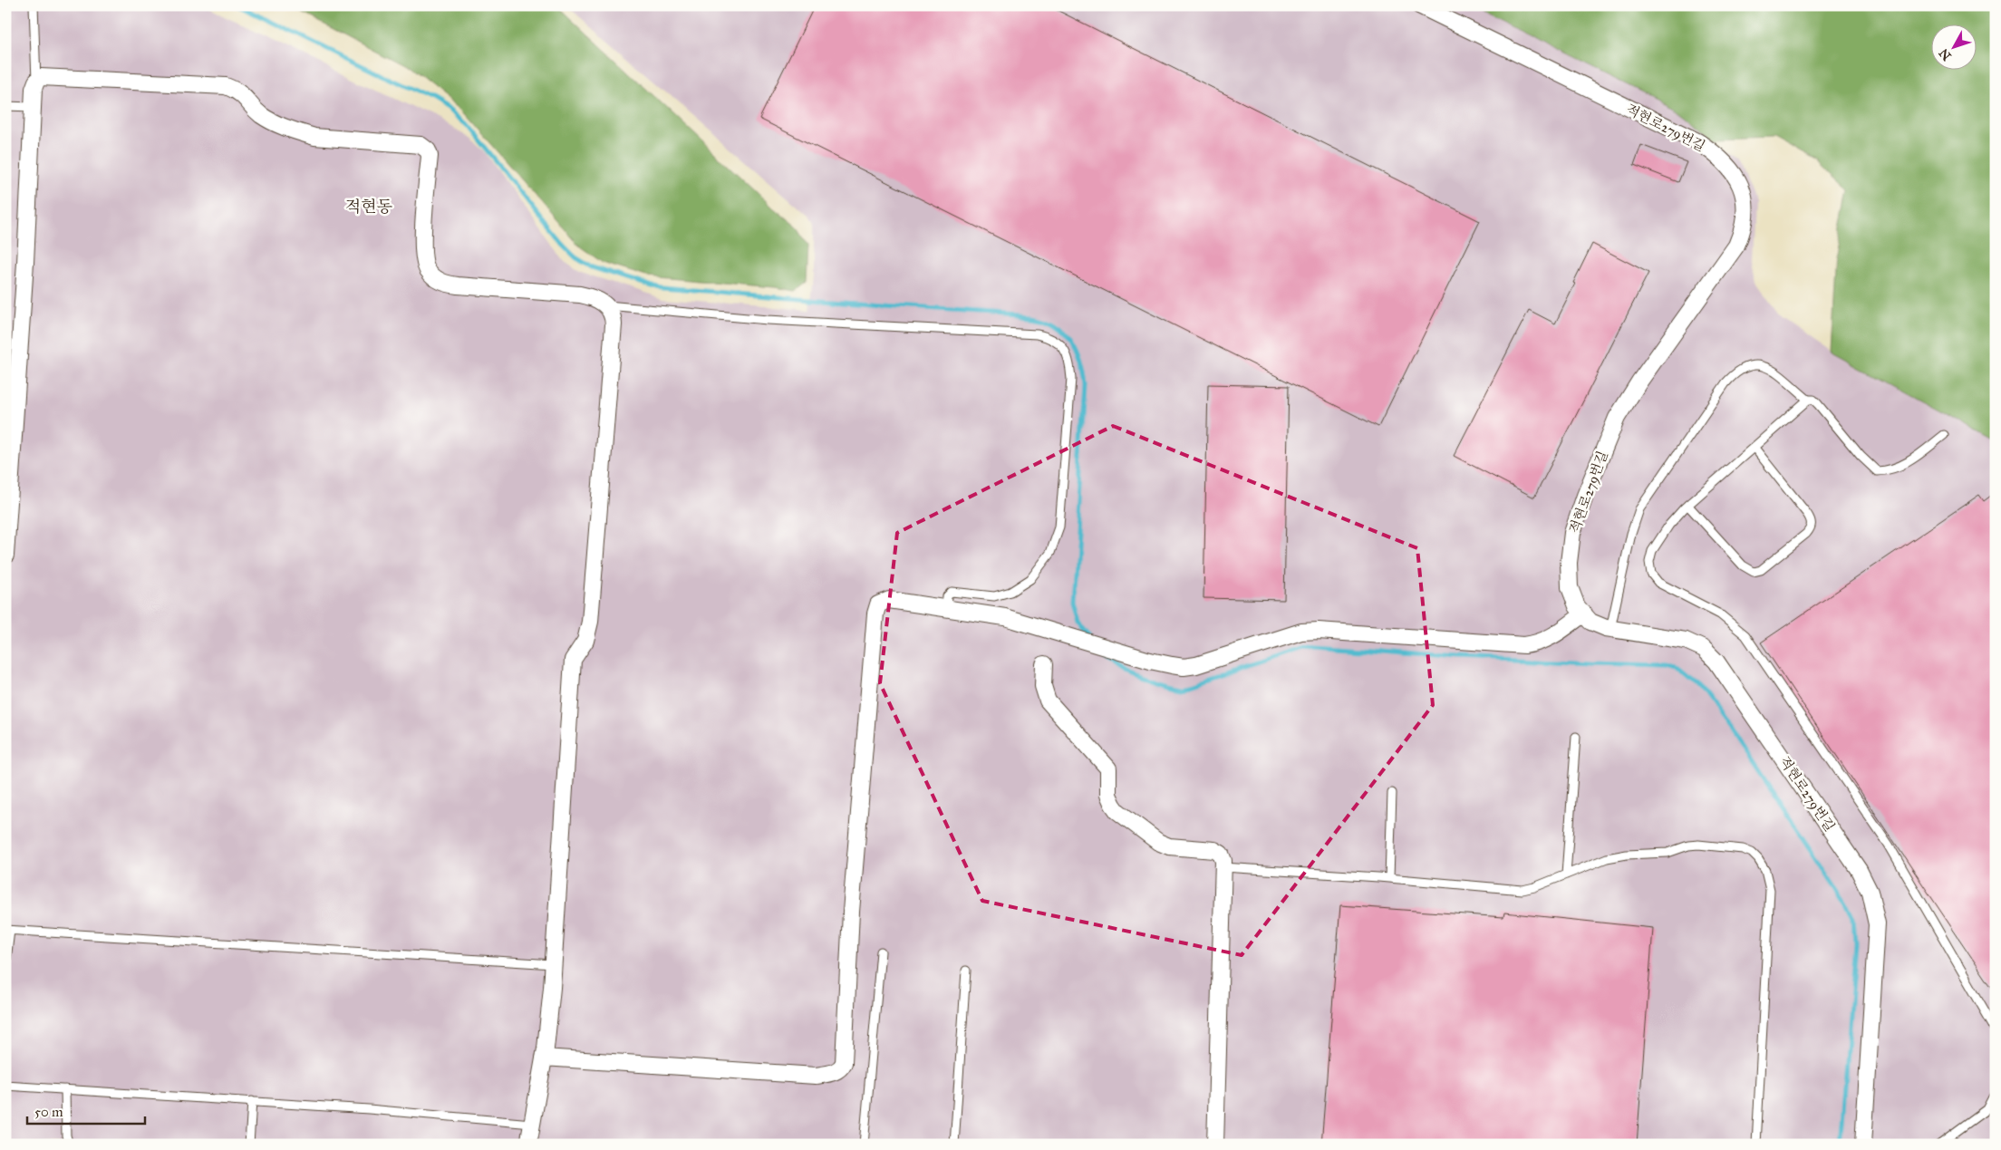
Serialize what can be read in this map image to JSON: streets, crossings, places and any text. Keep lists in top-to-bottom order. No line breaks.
{"streets":{"street":["적현로279번길"]},"districts":["적현동"],"scale_bar":"50 m","north":"bottom left"}
